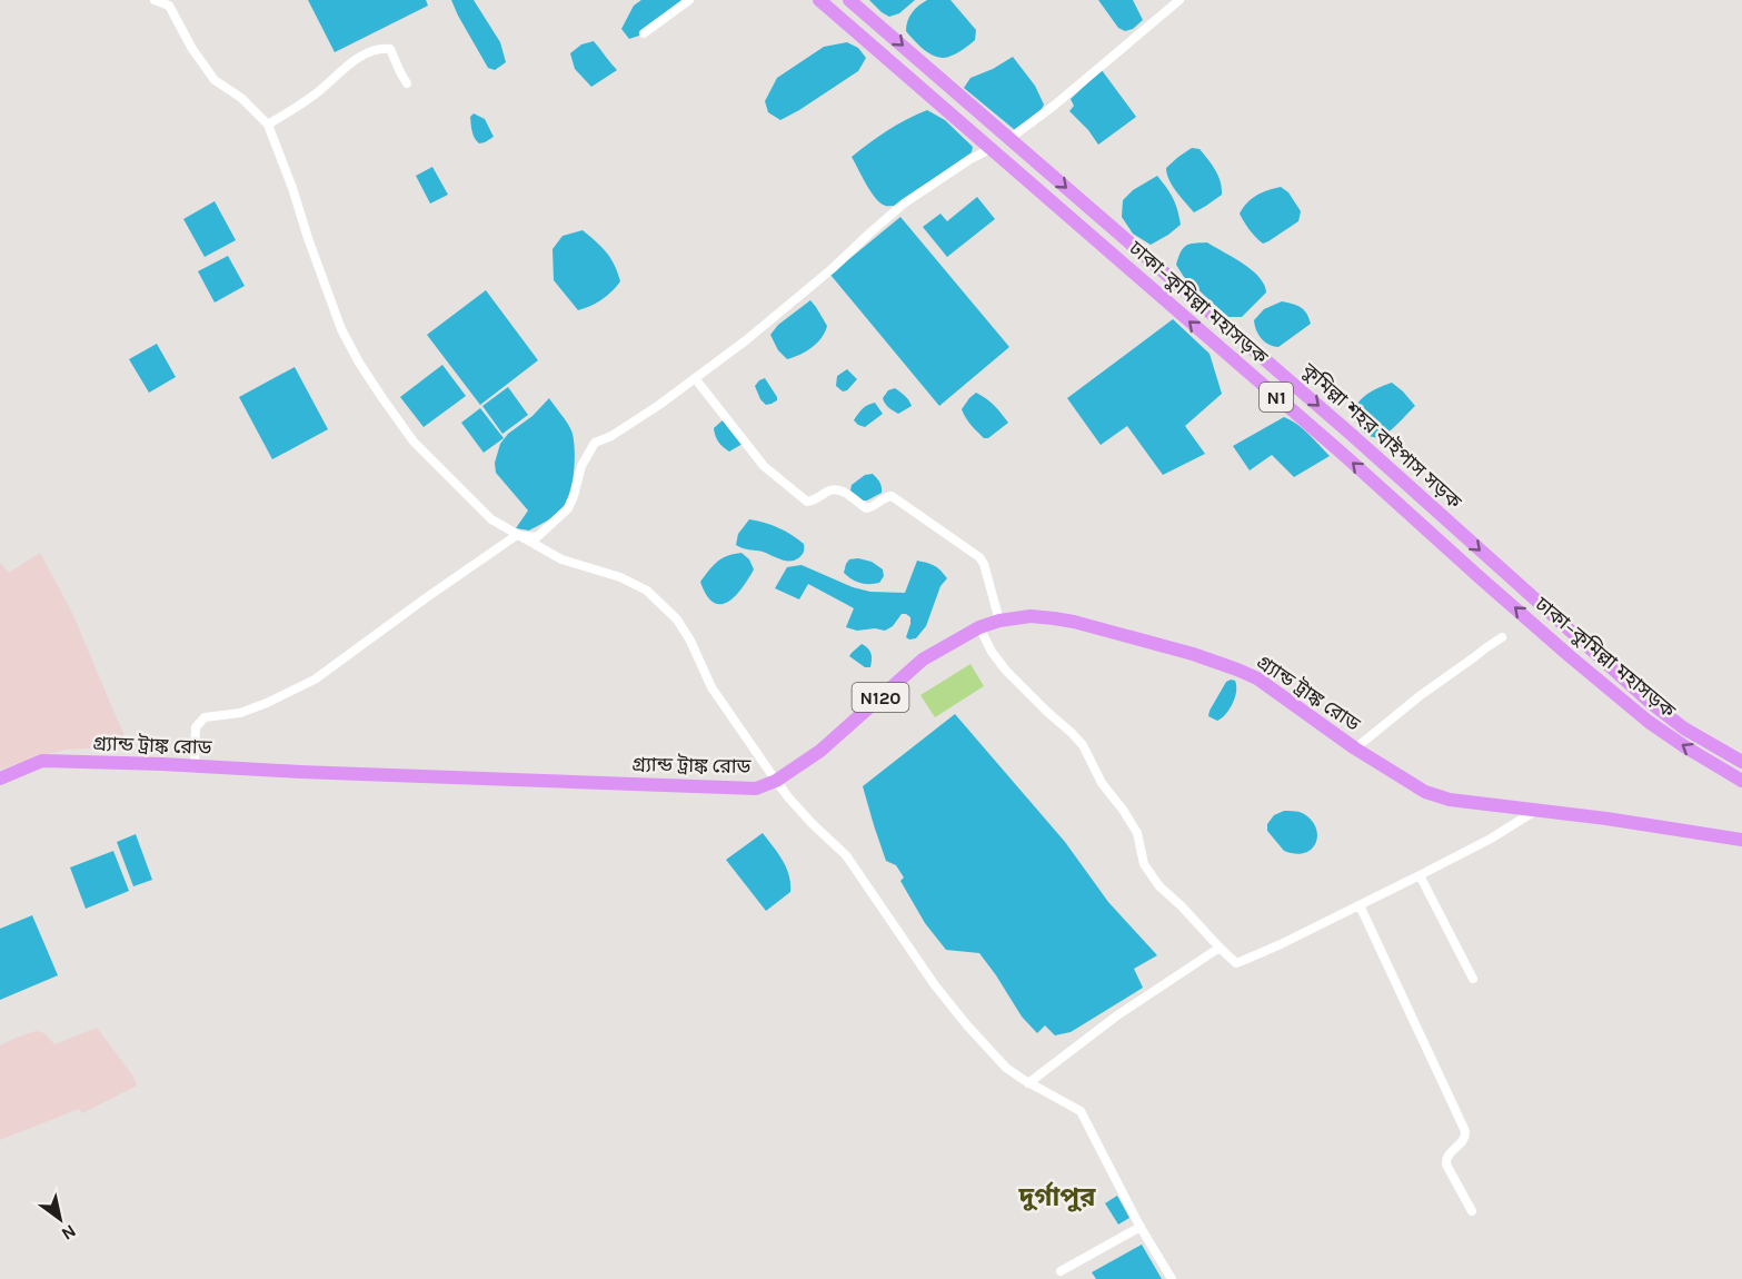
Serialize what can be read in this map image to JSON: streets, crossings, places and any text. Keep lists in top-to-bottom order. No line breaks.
{"streets":{"highway":["ঢাকা–কুমিল্লা মহাসড়ক","N1","কুমিল্লা শহর বাইপাস সড়ক","গ্র্যান্ড ট্রাঙ্ক রোড","N120"]},"one_way":["ঢাকা–কুমিল্লা মহাসড়ক","কুমিল্লা শহর বাইপাস সড়ক"],"districts":["দুর্গাপুর"],"north":"bottom right"}
